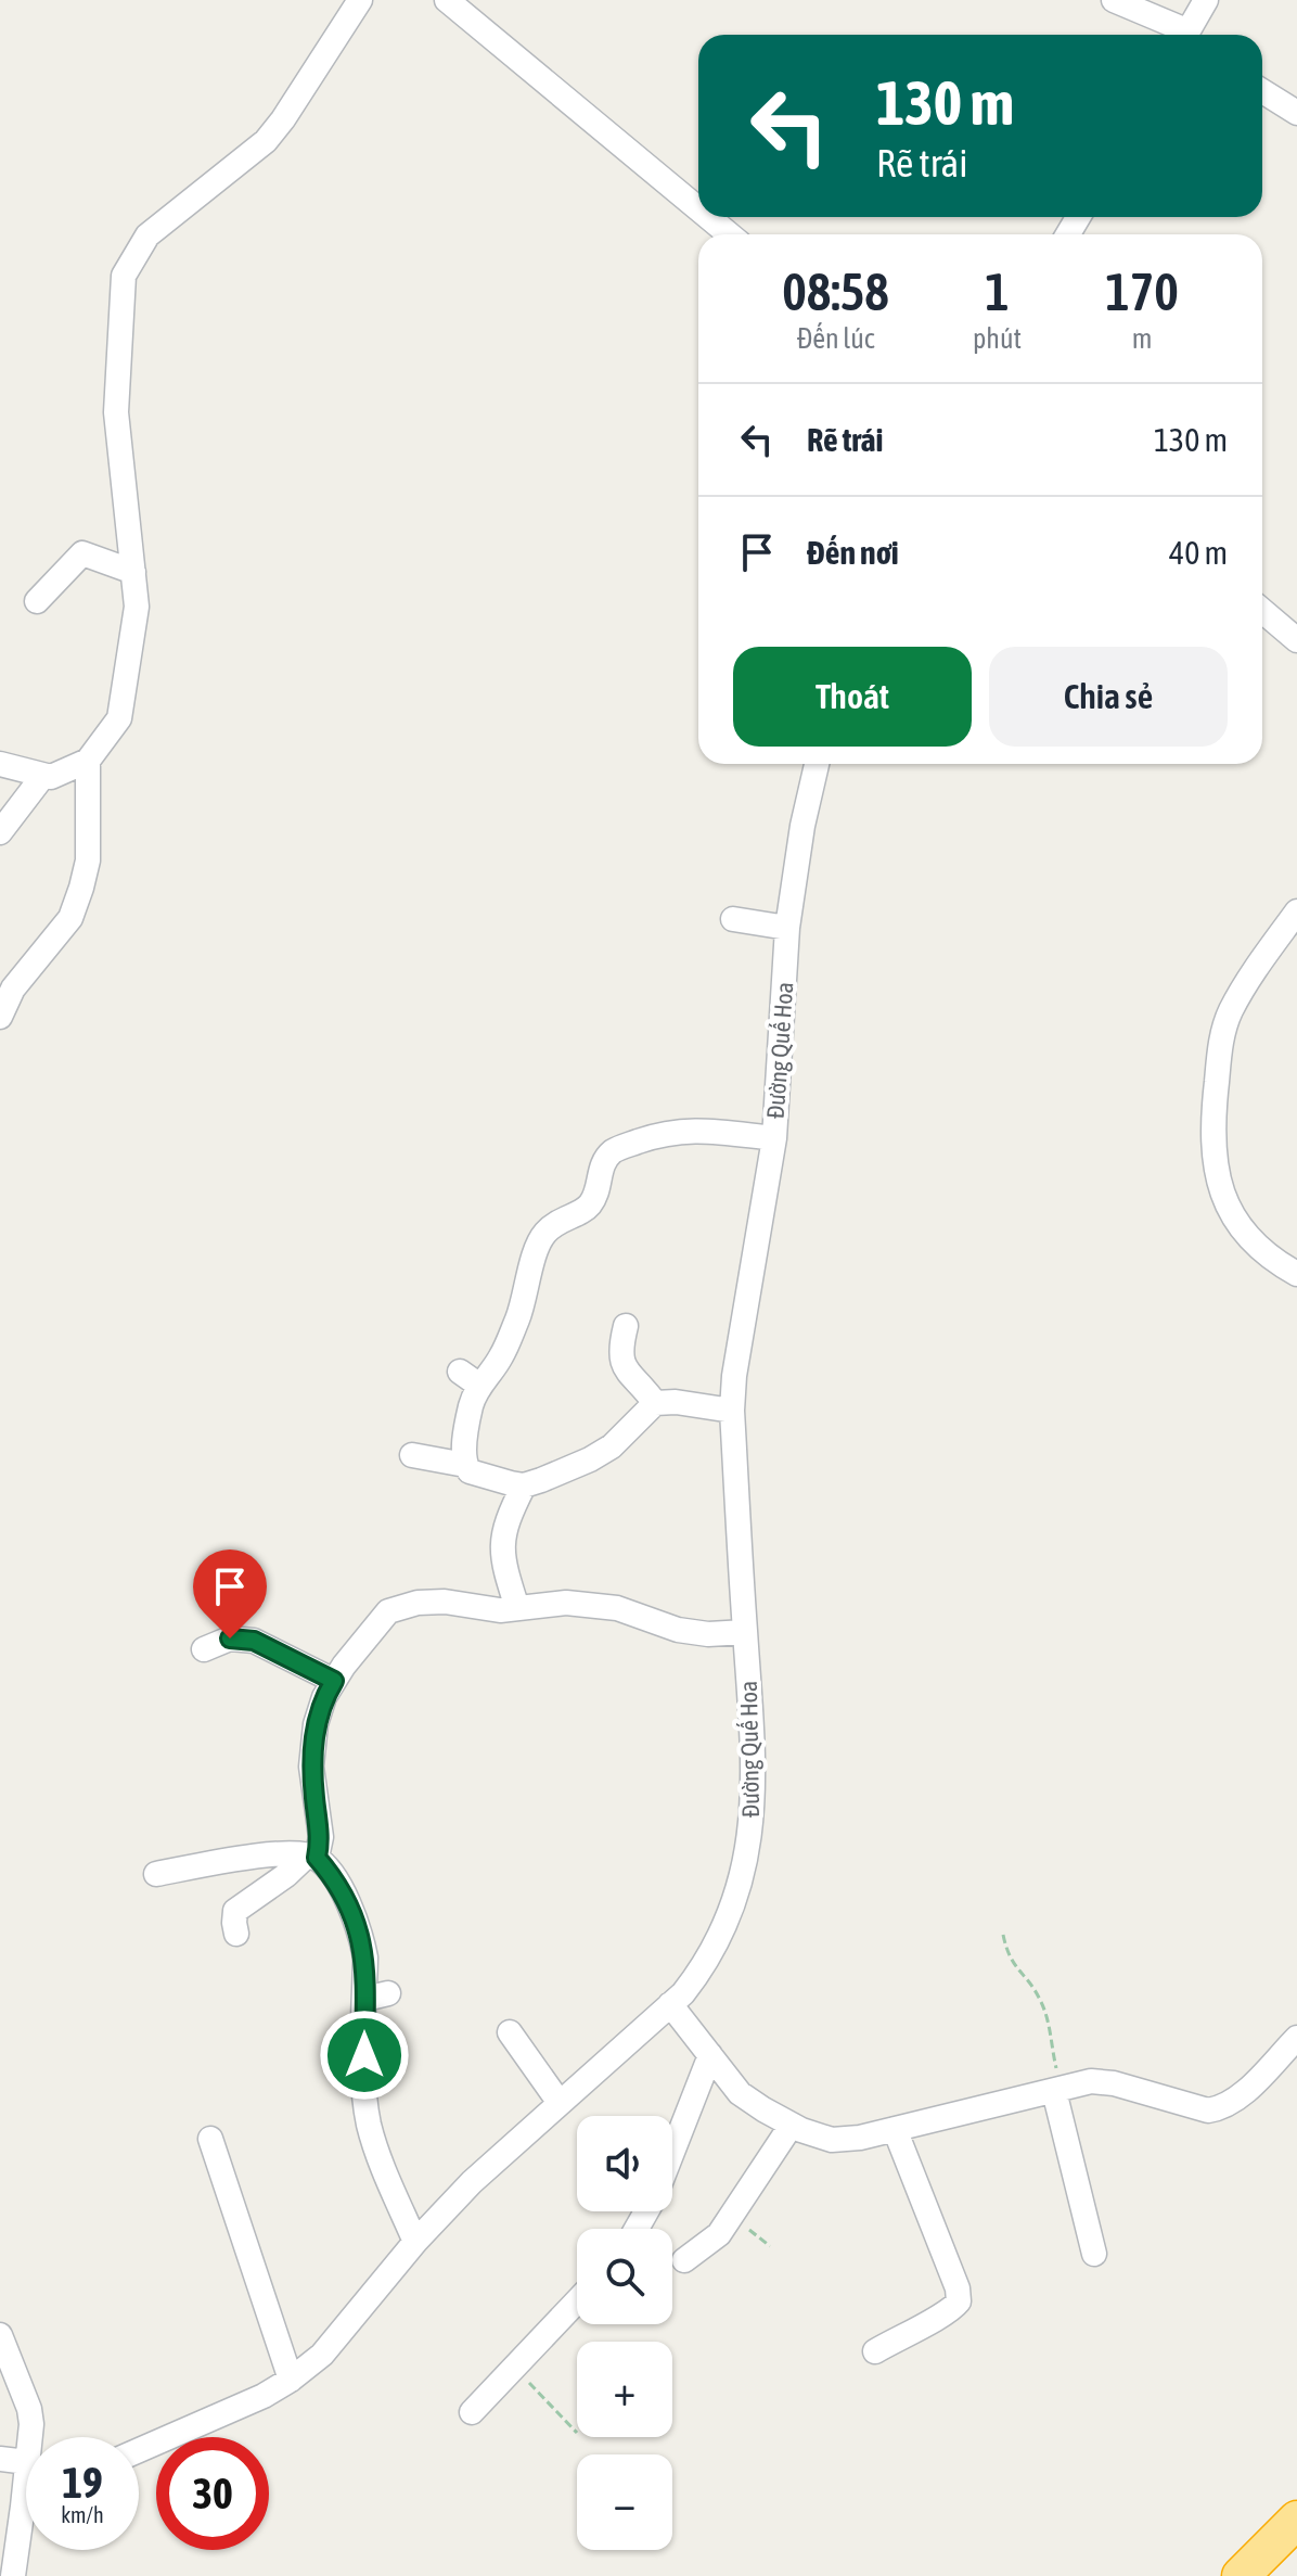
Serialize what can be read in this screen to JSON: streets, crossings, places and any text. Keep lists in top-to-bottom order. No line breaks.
{"streets":{"street":["Đường Quế Hoa"]},"page":{"turn":["130 m","Rẽ trái"],"eta":["08:58","Đến lúc","1","phút","170","m"],"list":[{"name":"Rẽ trái","value":"130 m"},{"name":"Đến nơi","value":"40 m"}],"buttons":["Thoát","Chia sẻ"],"map_buttons":["+","−"],"speed":"19 km/h","limit":"30"}}
